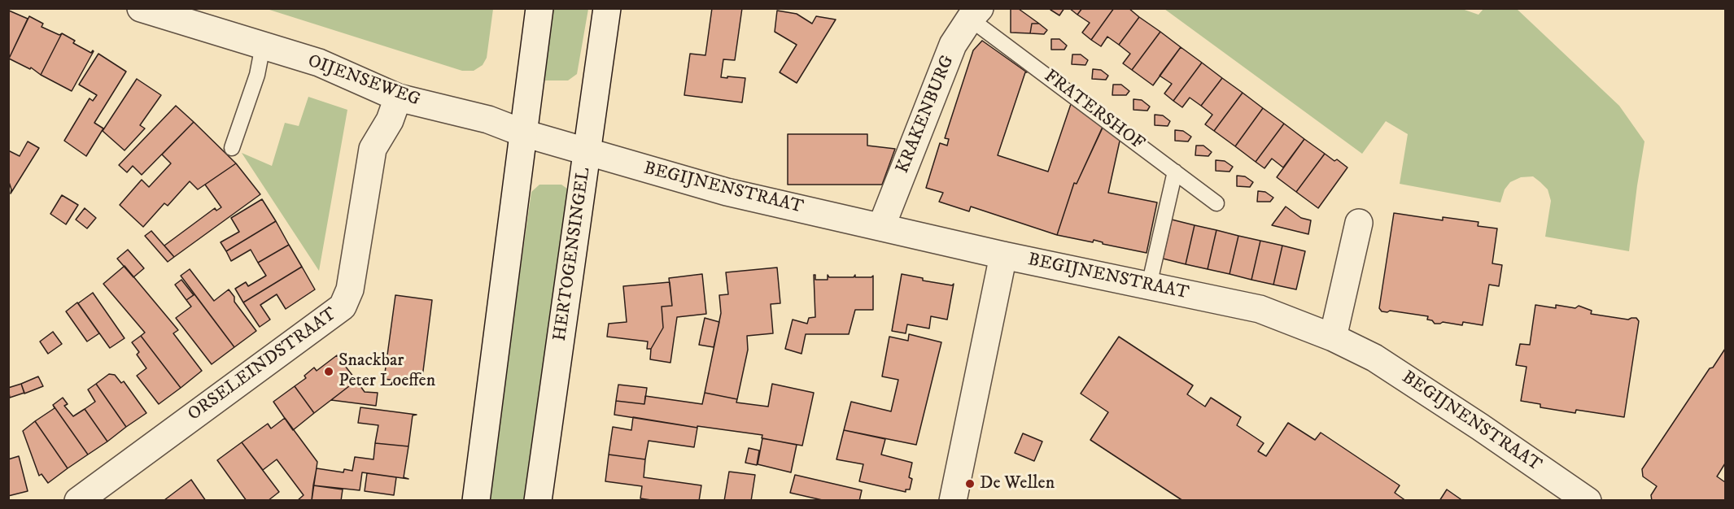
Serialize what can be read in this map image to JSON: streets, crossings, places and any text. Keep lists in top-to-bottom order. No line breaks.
{"streets":{"street":["OIJENSEWEG","KRAKENBURG","BEGIJNENSTRAAT","HERTOGENSINGEL","ORSELEINDSTRAAT"],"lane":["FRATERSHOF"]},"crossings":[["OIJENSEWEG","BEGIJNENSTRAAT"],["OIJENSEWEG","HERTOGENSINGEL"],["OIJENSEWEG","ORSELEINDSTRAAT"],["FRATERSHOF","KRAKENBURG"],["KRAKENBURG","BEGIJNENSTRAAT"],["BEGIJNENSTRAAT","HERTOGENSINGEL"]],"places":["Snackbar Peter Loeffen","De Wellen"]}
